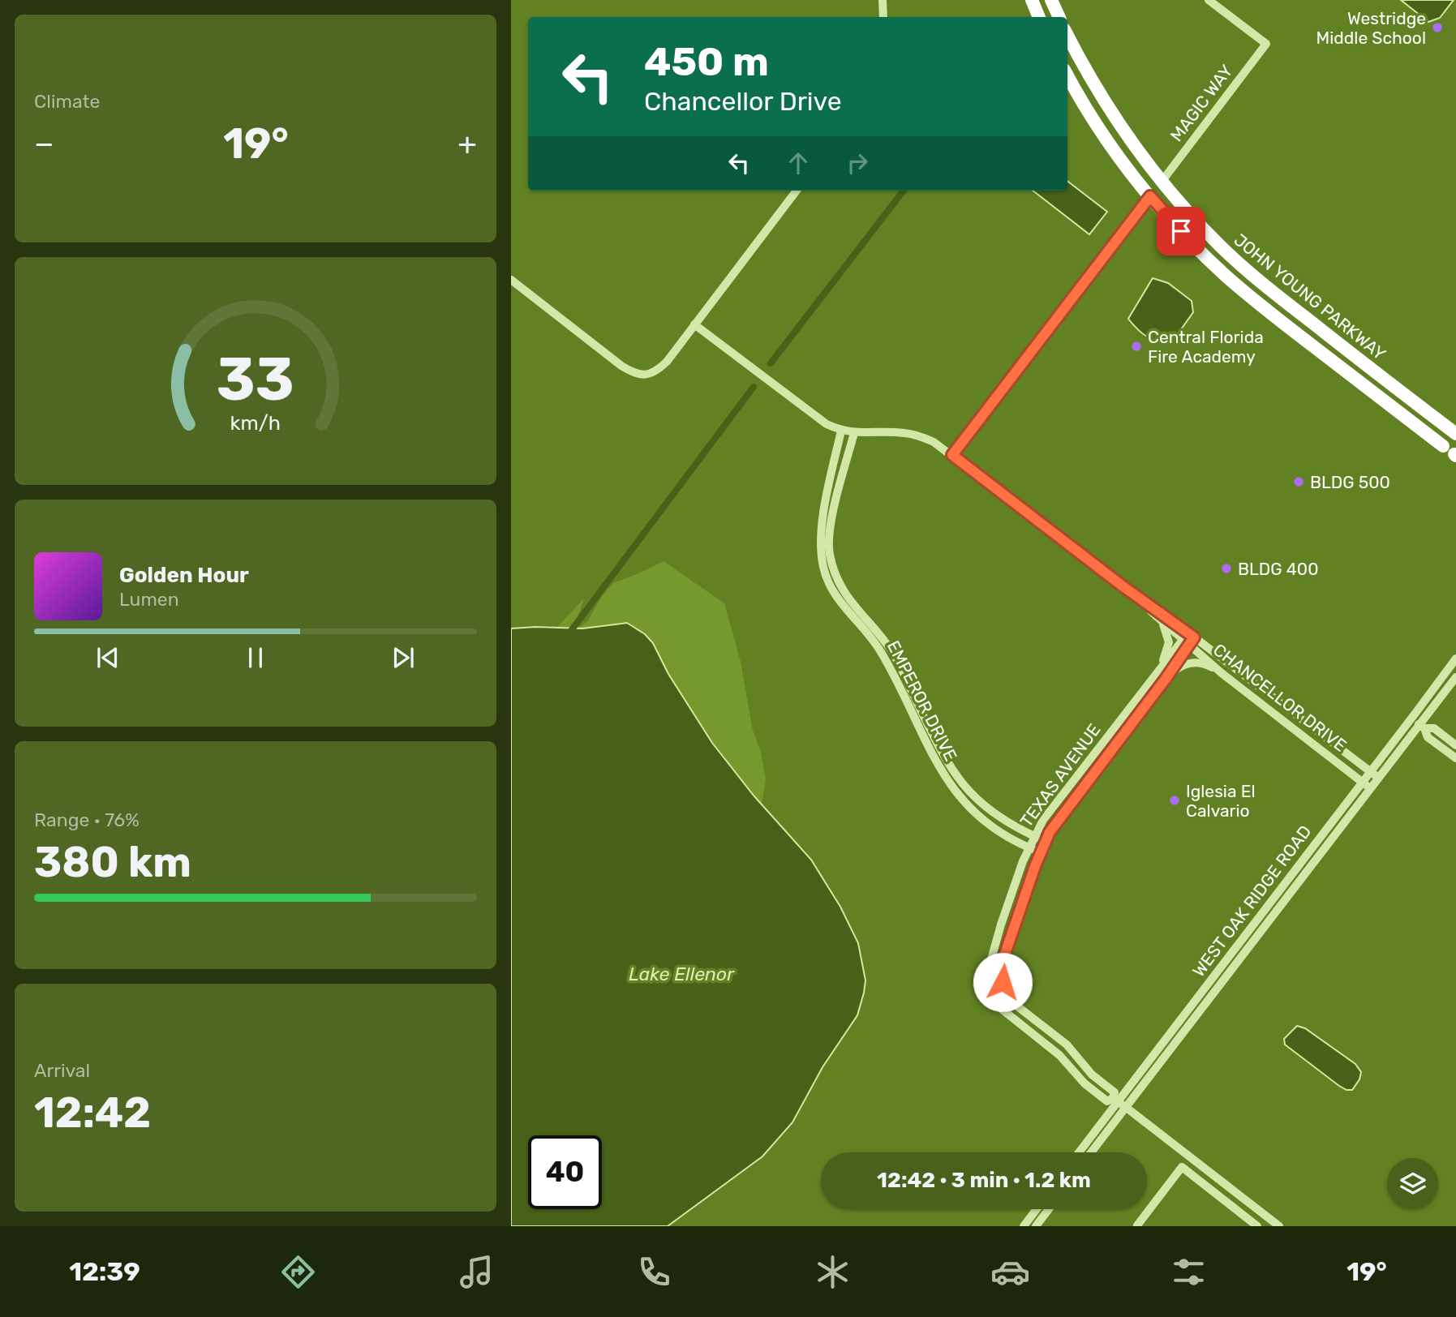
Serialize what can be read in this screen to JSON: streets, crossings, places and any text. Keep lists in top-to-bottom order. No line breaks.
{"streets":{"highway":["JOHN YOUNG PARKWAY"],"street":["MAGIC WAY","CHANCELLOR DRIVE","EMPEROR DRIVE","TEXAS AVENUE","WEST OAK RIDGE ROAD"]},"crossings":[["MAGIC WAY","JOHN YOUNG PARKWAY"],["CHANCELLOR DRIVE","EMPEROR DRIVE"],["CHANCELLOR DRIVE","TEXAS AVENUE"],["CHANCELLOR DRIVE","WEST OAK RIDGE ROAD"],["EMPEROR DRIVE","TEXAS AVENUE"],["TEXAS AVENUE","WEST OAK RIDGE ROAD"]],"water":["Lake Ellenor"],"places":["Westridge Middle School","Central Florida Fire Academy","BLDG 500","BLDG 400","Iglesia El Calvario"],"page":{"tile":["Climate",["Range · 76%","380 km"],["Arrival","12:42"]],"turn":["450 m","Chancellor Drive"],"heat":["−","19°","+"],"song":["Golden Hour","Lumen"],"limit":"40","trip":"12:42 · 3 min · 1.2 km","tabs":["12:39","19°"],"gauge":["33","km/h"]}}
